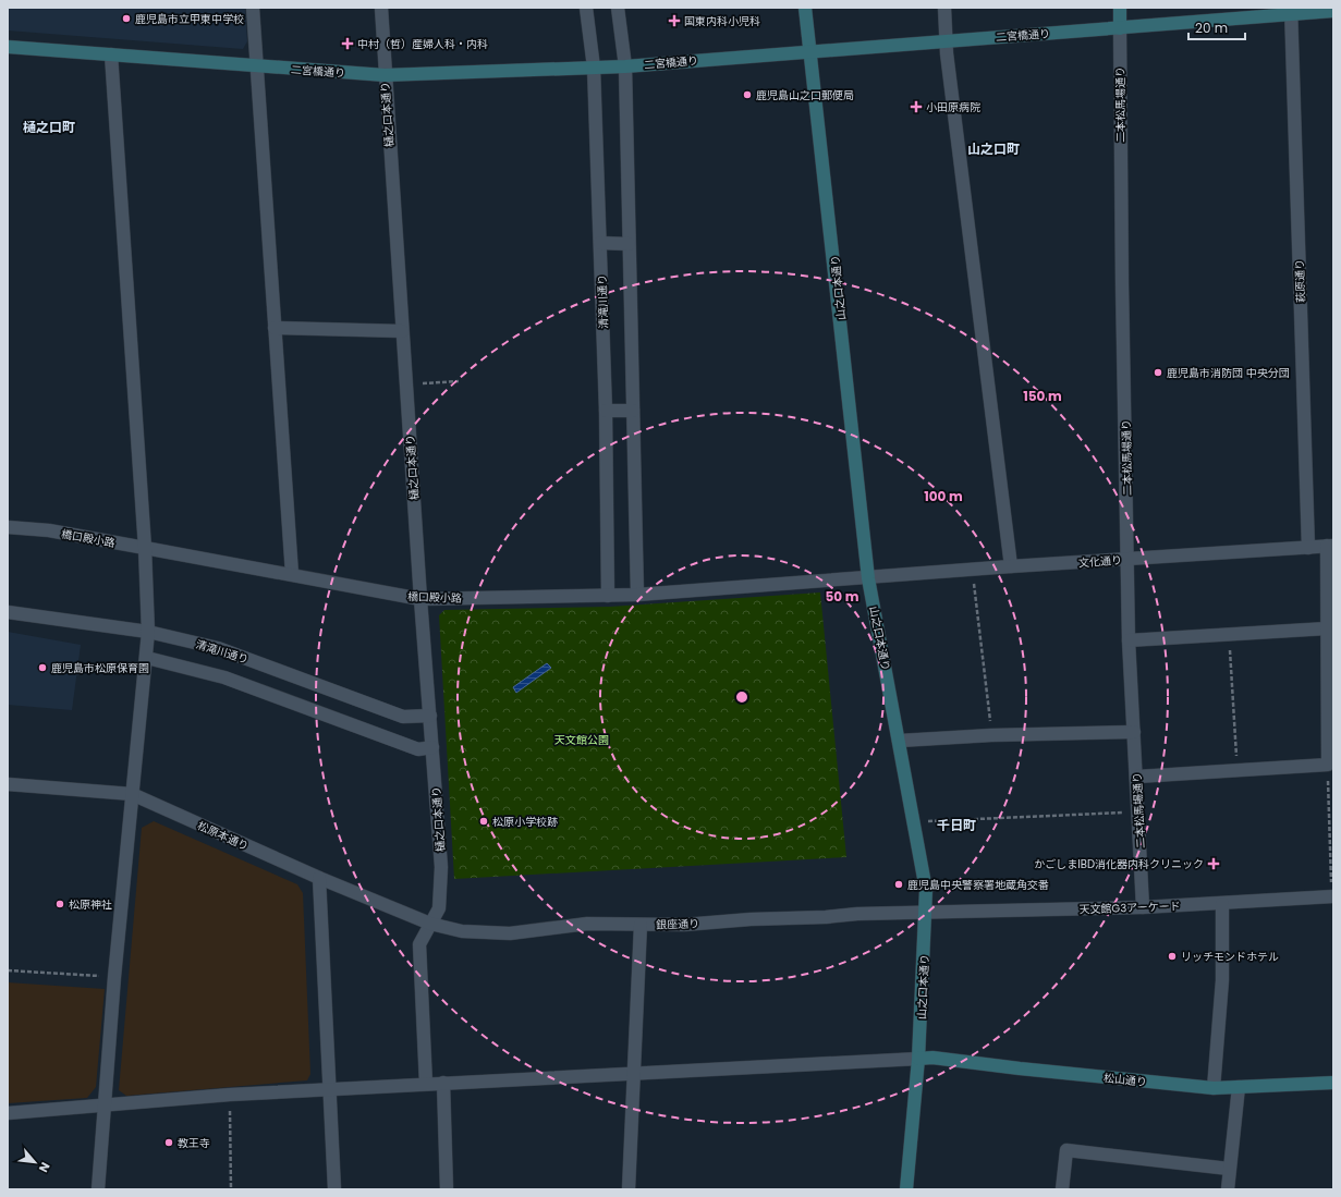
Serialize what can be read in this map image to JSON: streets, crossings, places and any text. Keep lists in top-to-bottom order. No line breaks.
{"streets":{"street":["二宮橋通り","二本松馬場通り","樋之口本通り","萩原通り","山之口本通り","清滝川通り","橋口殿小路","文化通り","松原本通り","天文館G3アーケード","銀座通り","松山通り"]},"crossings":[["二宮橋通り","二本松馬場通り"],["二宮橋通り","樋之口本通り"],["二宮橋通り","萩原通り"],["二宮橋通り","山之口本通り"],["二宮橋通り","清滝川通り"],["二本松馬場通り","文化通り"],["二本松馬場通り","天文館G3アーケード"],["樋之口本通り","清滝川通り"],["樋之口本通り","橋口殿小路"],["樋之口本通り","松原本通り"],["樋之口本通り","銀座通り"],["萩原通り","文化通り"],["山之口本通り","橋口殿小路"],["山之口本通り","文化通り"],["山之口本通り","天文館G3アーケード"],["山之口本通り","銀座通り"],["山之口本通り","松山通り"],["清滝川通り","橋口殿小路"],["橋口殿小路","文化通り"],["松原本通り","銀座通り"],["天文館G3アーケード","銀座通り"]],"districts":["樋之口町","山之口町","千日町"],"parks":["天文館公園"],"places":{"other":["鹿児島市立甲東中学校","鹿児島山之口郵便局","鹿児島市消防団 中央分団","鹿児島市松原保育園","松原小学校跡","鹿児島中央警察署地蔵角交番","松原神社","リッチモンドホテル","教王寺"],"health":["国東内科小児科","中村（哲）産婦人科・内科","小田原病院","かごしまIBD消化器内科クリニック"]},"scale_bar":"20 m","north":"bottom right","rings":["150 m","100 m","50 m"]}
